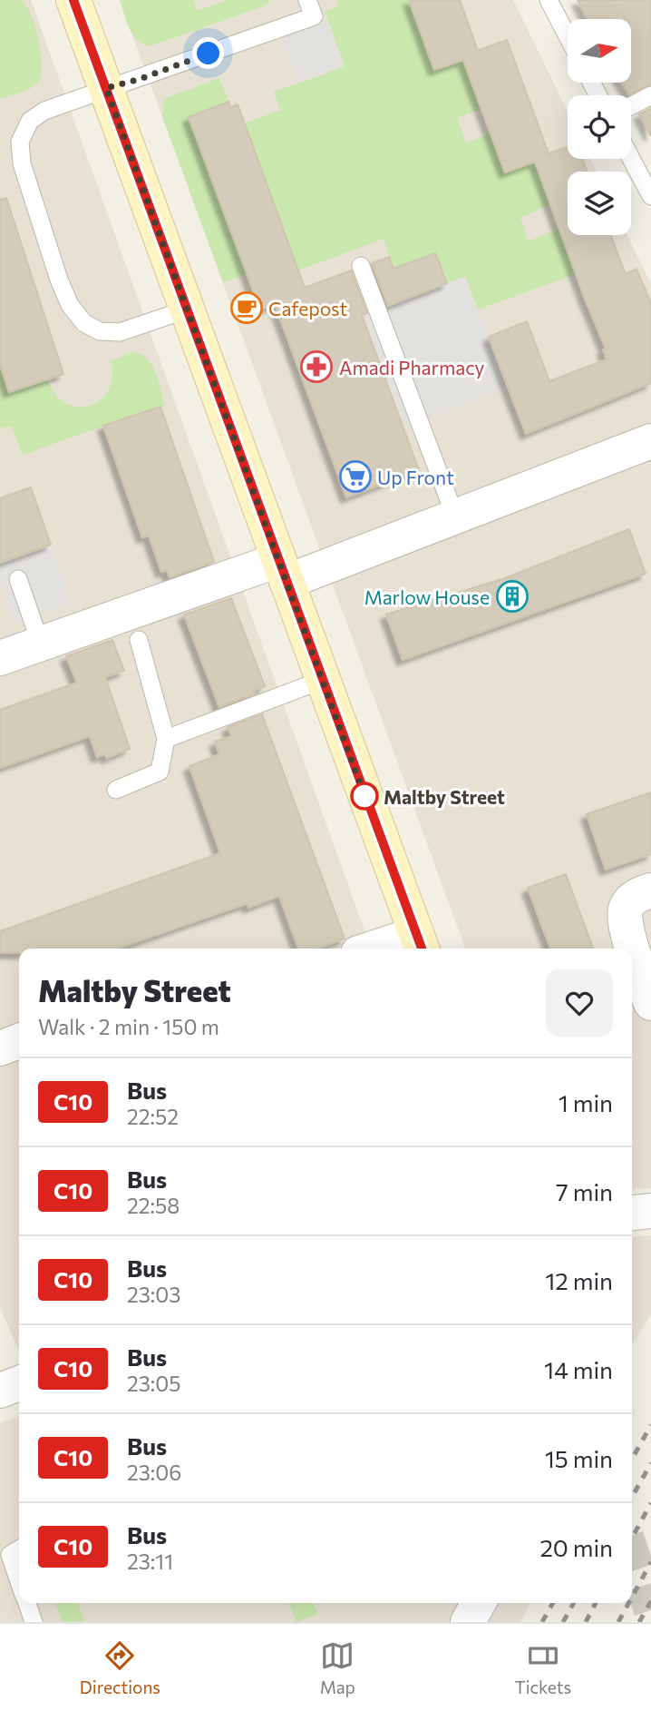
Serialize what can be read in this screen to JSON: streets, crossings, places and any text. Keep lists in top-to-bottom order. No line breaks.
{"places":{"cafe":["Cafepost"],"pharmacy":["Amadi Pharmacy"],"supermarket":["Up Front"],"building":["Marlow House"],"other":["Maltby Street"]},"lines":["bus line C10"],"north":"right","page":{"heading":["Maltby Street","Walk · 2 min · 150 m"],"list":[{"mark":"C10","name":"Bus","note":"22:52","value":"1 min"},{"mark":"C10","name":"Bus","note":"22:58","value":"7 min"},{"mark":"C10","name":"Bus","note":"23:03","value":"12 min"},{"mark":"C10","name":"Bus","note":"23:05","value":"14 min"},{"mark":"C10","name":"Bus","note":"23:06","value":"15 min"},{"mark":"C10","name":"Bus","note":"23:11","value":"20 min"}],"tabs":["Directions","Map","Tickets"]}}
